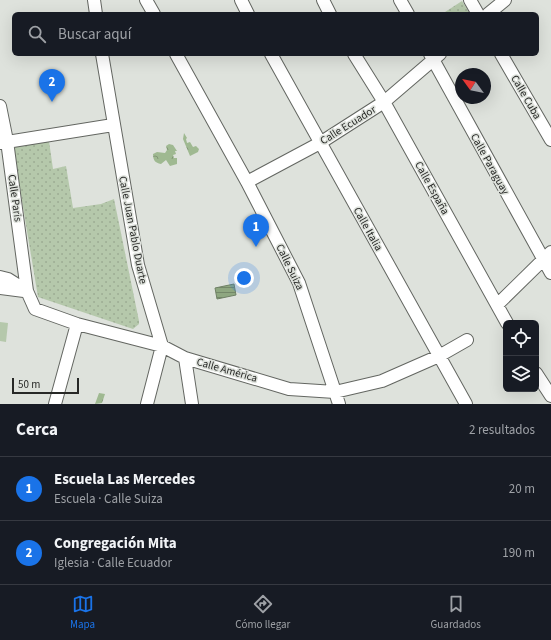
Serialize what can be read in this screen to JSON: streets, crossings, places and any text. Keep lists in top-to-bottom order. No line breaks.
{"streets":{"street":["Calle Cuba","Calle Ecuador","Calle Paraguay","Calle España","Calle Paris","Calle Italia","Calle Juan Pablo Duarte","Calle Suiza","Calle América"]},"crossings":[["Calle Ecuador","Calle Paraguay"],["Calle Ecuador","Calle España"],["Calle Ecuador","Calle Italia"],["Calle Ecuador","Calle Suiza"],["Calle Paris","Calle América"],["Calle Italia","Calle América"],["Calle Juan Pablo Duarte","Calle América"],["Calle Suiza","Calle América"]],"scale_bar":"50 m","north":"top left","page":{"search":"Buscar aquí","pins":["2","1"],"scale":"50 m","heading":["Cerca","2 resultados"],"list":[{"mark":"1","name":"Escuela Las Mercedes","note":"Escuela · Calle Suiza","value":"20 m"},{"mark":"2","name":"Congregación Mita","note":"Iglesia · Calle Ecuador","value":"190 m"}],"nav":["Mapa","Cómo llegar","Guardados"]}}
